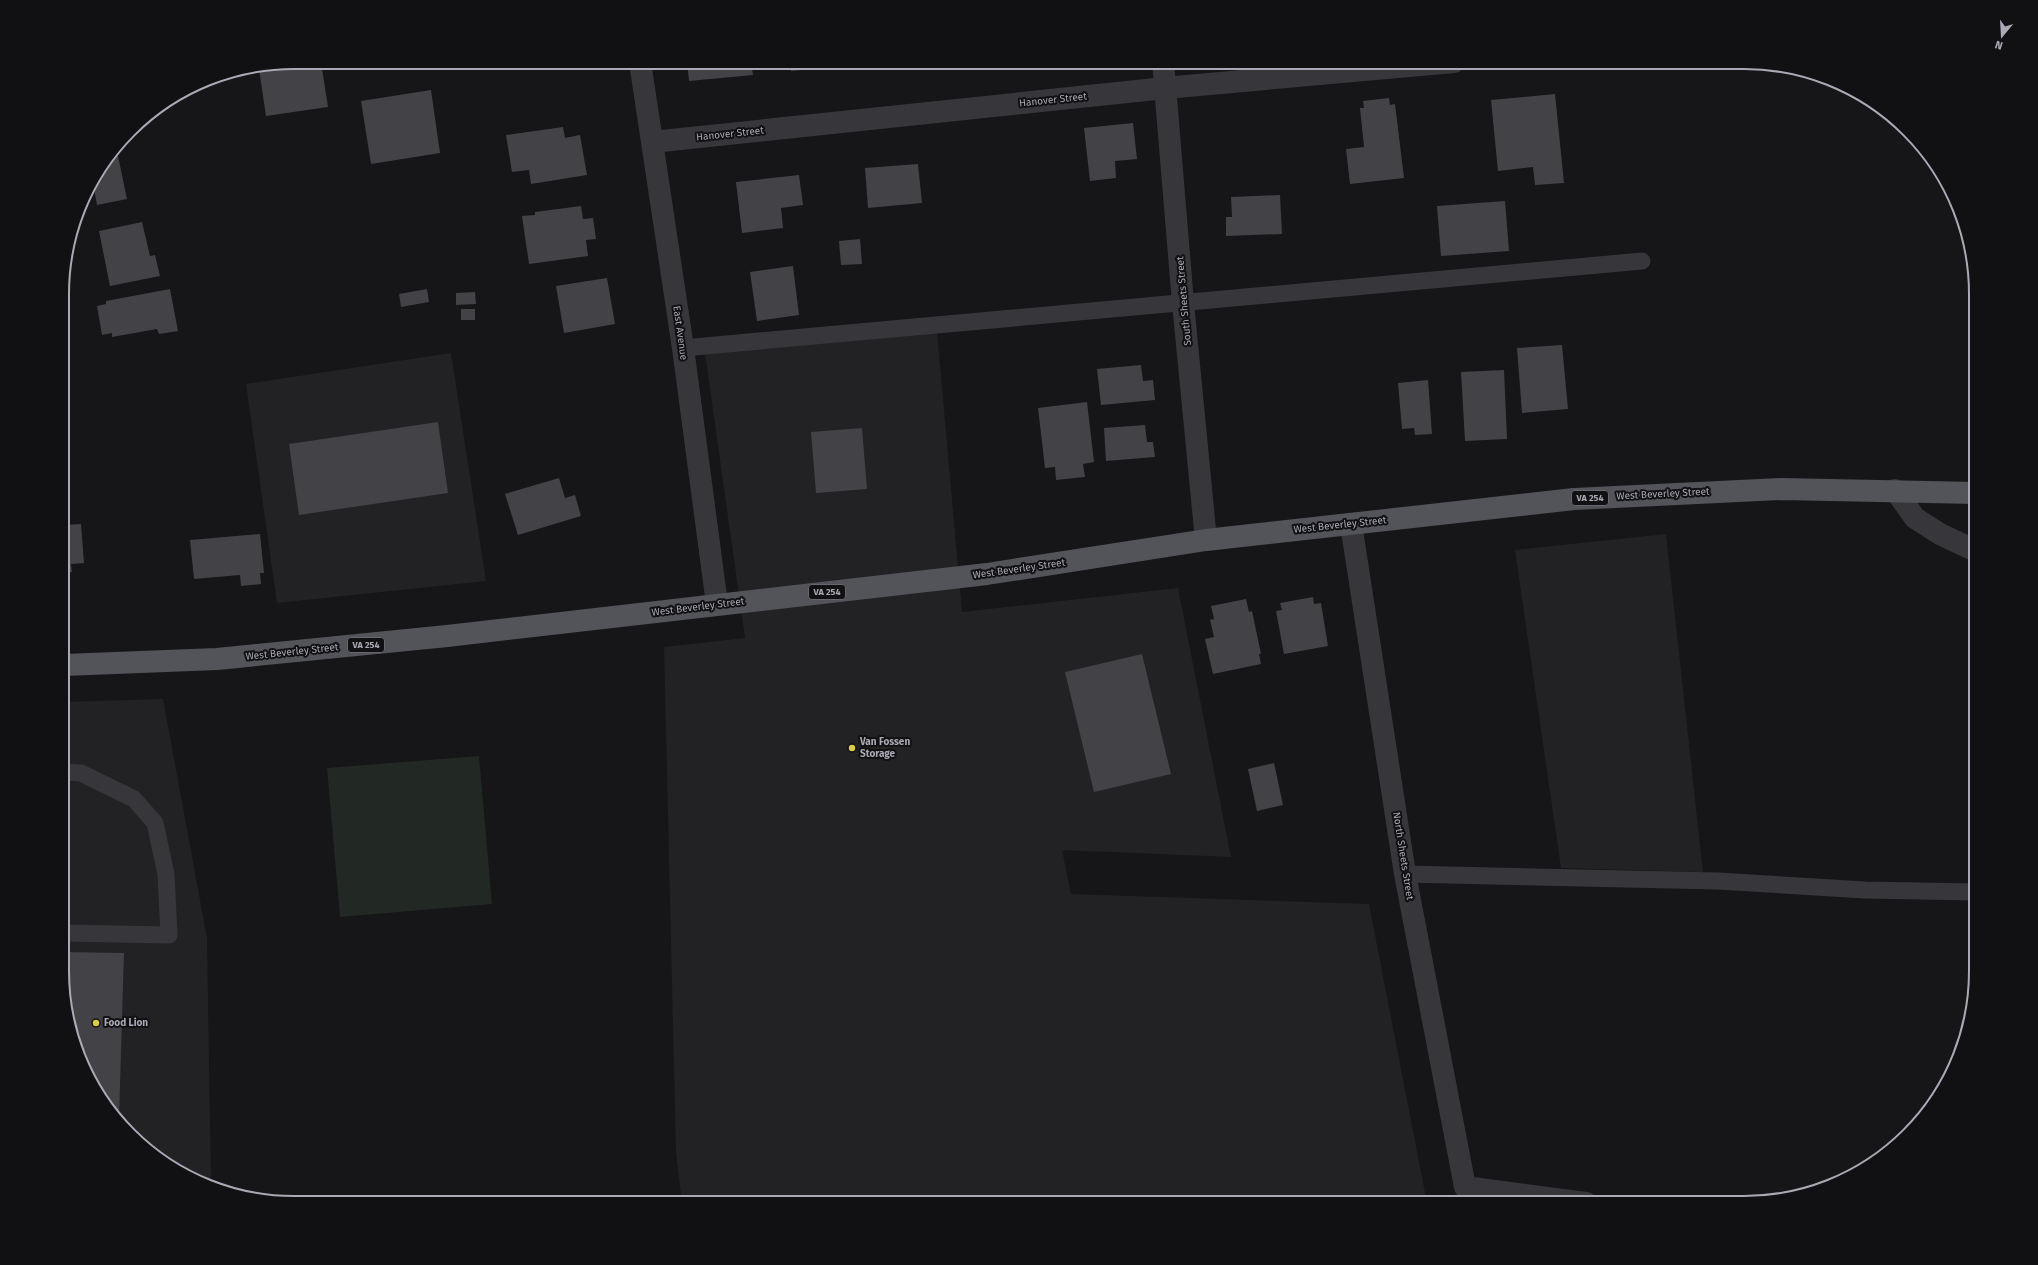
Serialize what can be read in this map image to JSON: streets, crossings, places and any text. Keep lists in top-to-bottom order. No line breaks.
{"streets":{"main road":["West Beverley Street","VA 254"],"street":["Hanover Street","South Sheets Street","East Avenue","North Sheets Street"]},"crossings":[["Hanover Street","South Sheets Street"],["Hanover Street","East Avenue"],["South Sheets Street","West Beverley Street"],["East Avenue","West Beverley Street"],["West Beverley Street","North Sheets Street"]],"places":["Van Fossen Storage","Food Lion"],"north":"bottom"}
